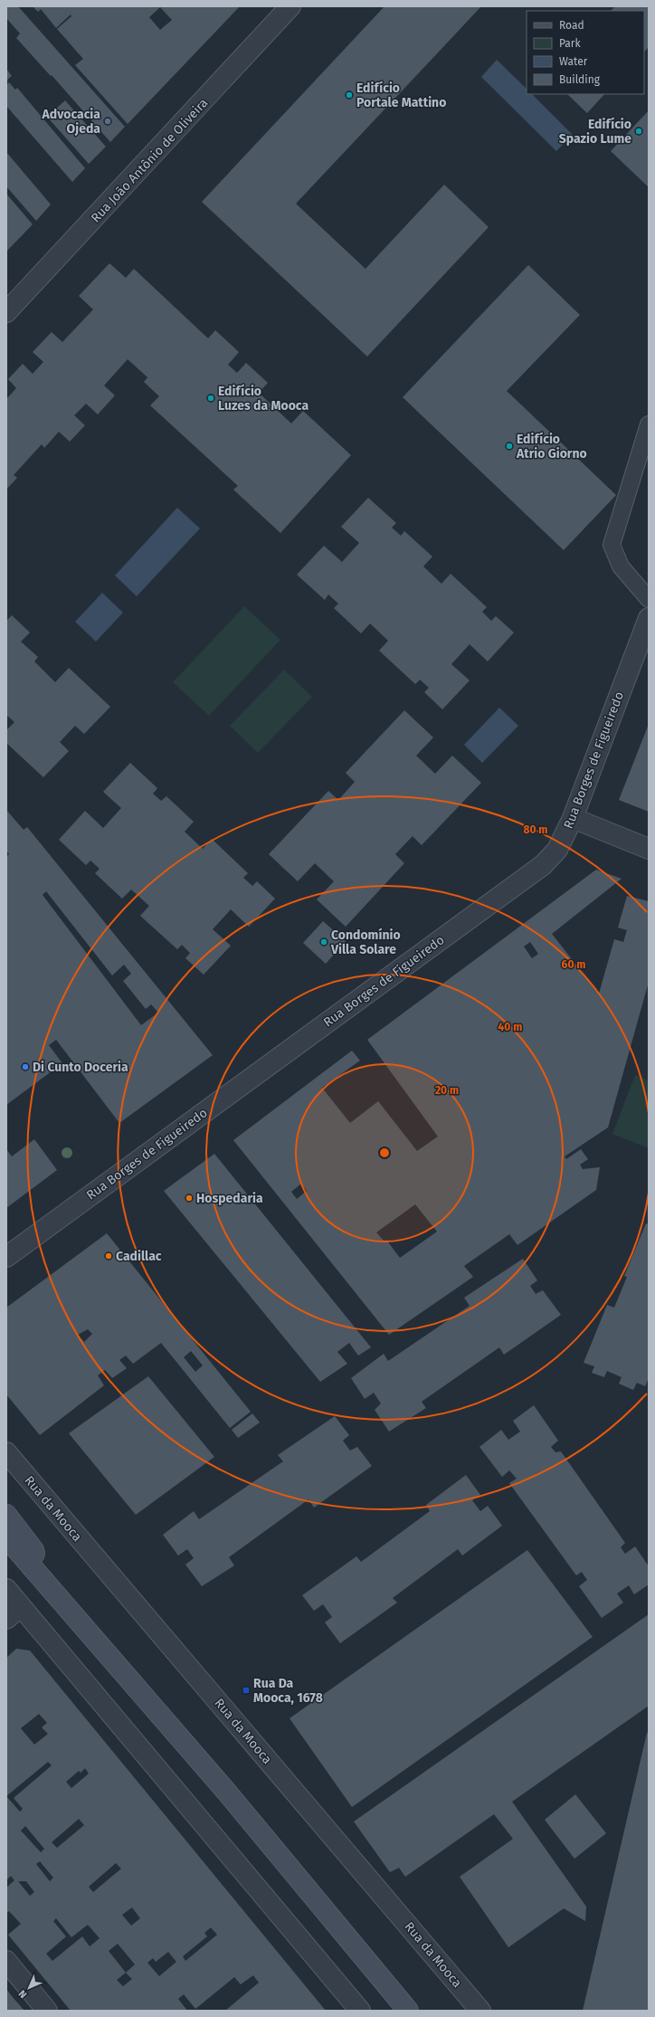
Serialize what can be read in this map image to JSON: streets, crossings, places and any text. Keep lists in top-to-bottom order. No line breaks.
{"streets":{"street":["Rua João Antônio de Oliveira","Rua Borges de Figueiredo","Rua da Mooca"]},"places":{"other":["Edifício Portale Mattino","Advocacia Ojeda","Edifício Spazio Lume","Edifício Luzes da Mooca","Edifício Atrio Giorno","Condomínio Villa Solare","Di Cunto Doceria","Hospedaria","Cadillac"],"transit":["Rua Da Mooca, 1678"]},"legend":["Road","Park","Water","Building"],"north":"bottom left","rings":["80 m","60 m","40 m","20 m"]}
